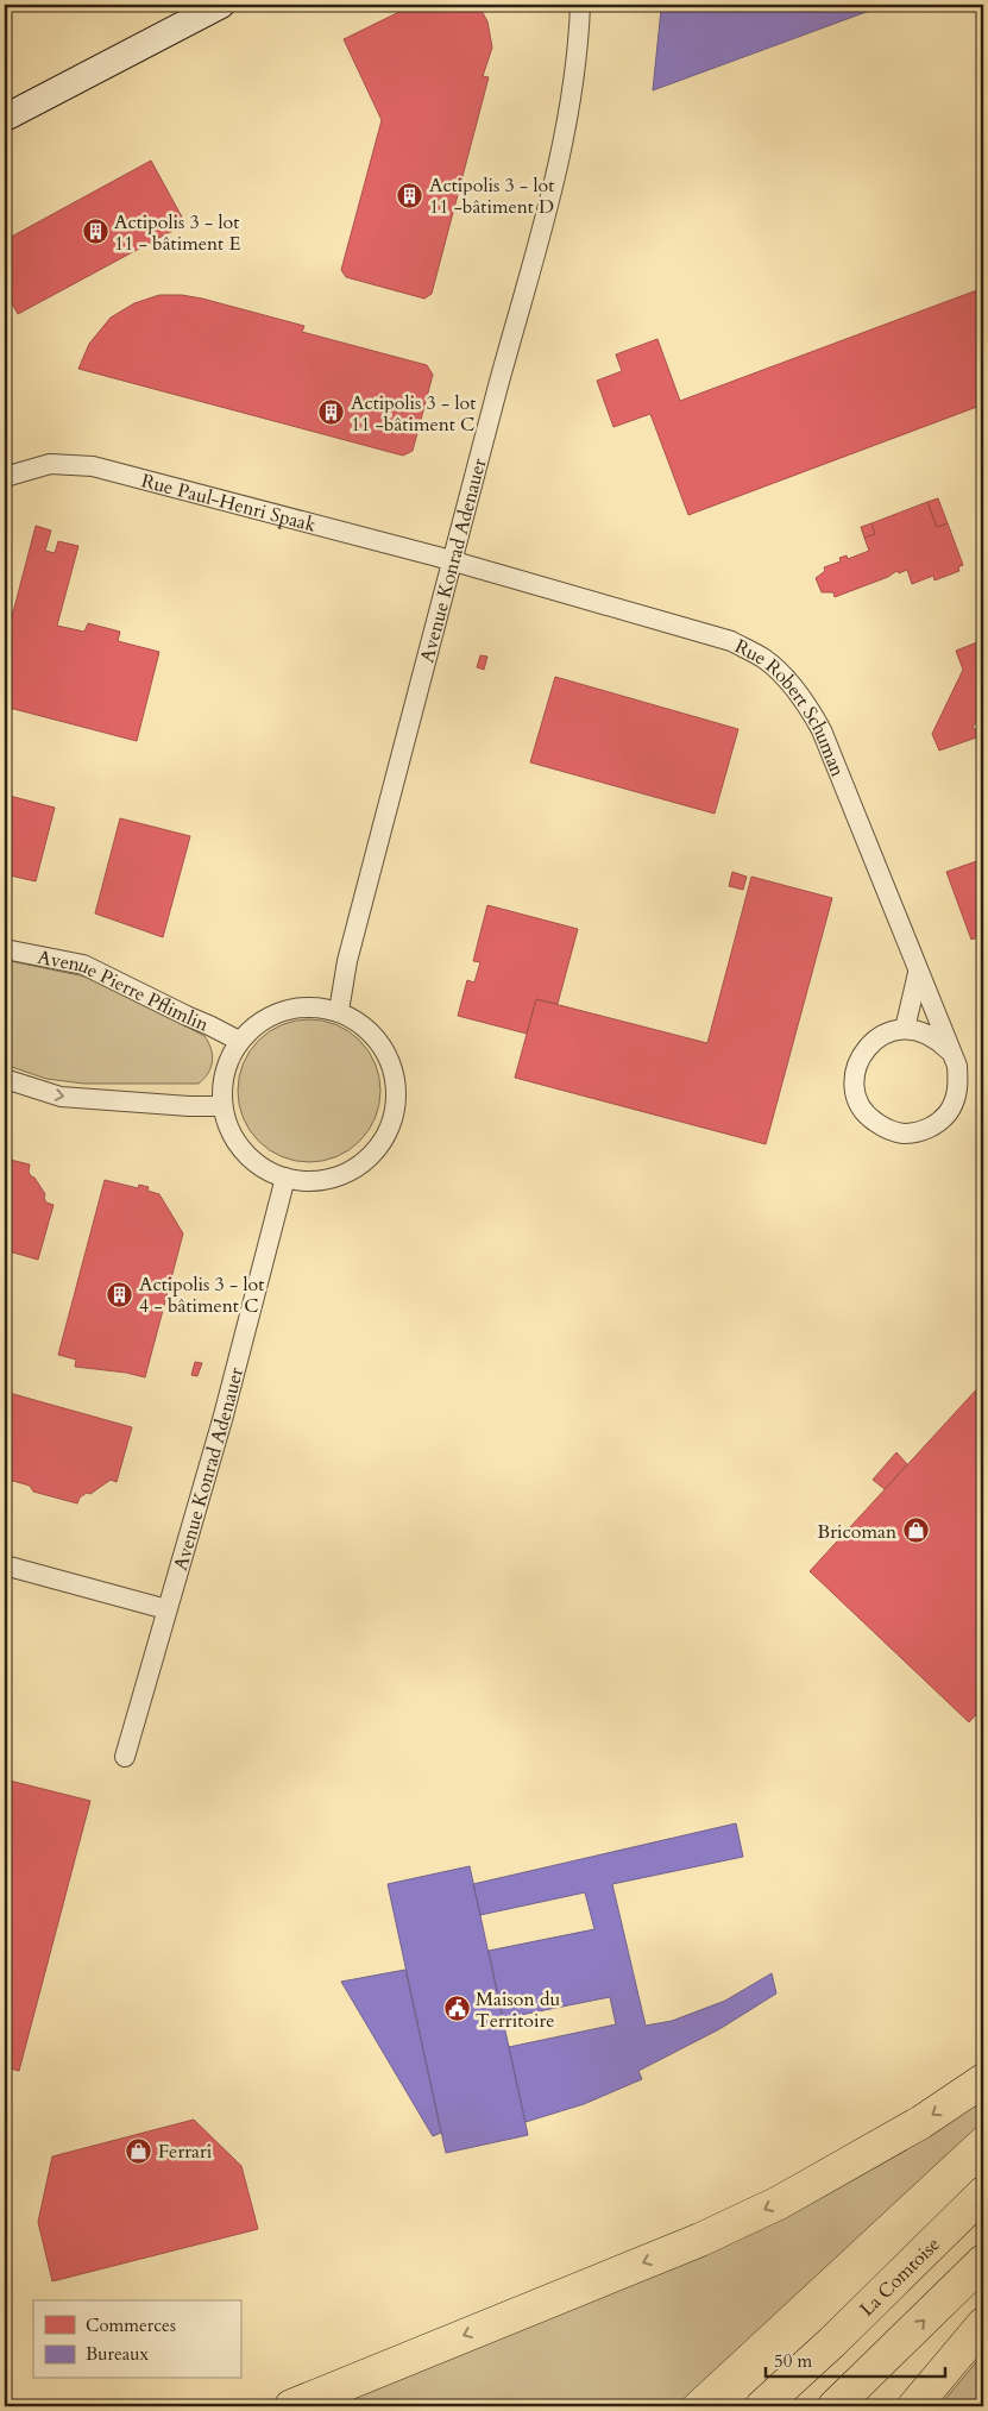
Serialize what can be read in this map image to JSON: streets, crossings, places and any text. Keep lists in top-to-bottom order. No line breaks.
{"streets":{"highway":["La Comtoise"],"street":["Rue Paul-Henri Spaak","Avenue Konrad Adenauer","Rue Robert Schuman","Avenue Pierre Pflimlin"]},"crossings":[["Rue Paul-Henri Spaak","Avenue Konrad Adenauer"],["Rue Paul-Henri Spaak","Rue Robert Schuman"],["Avenue Konrad Adenauer","Rue Robert Schuman"],["Avenue Konrad Adenauer","Avenue Pierre Pflimlin"]],"places":{"building":["Actipolis 3 - lot 11 -bâtiment D","Actipolis 3 - lot 11 - bâtiment E","Actipolis 3 - lot 11 -bâtiment C","Actipolis 3 - lot 4 - bâtiment C"],"shop":["Bricoman","Ferrari"],"public building":["Maison du Territoire"]},"legend":["Commerces","Bureaux"],"scale_bar":"50 m"}
